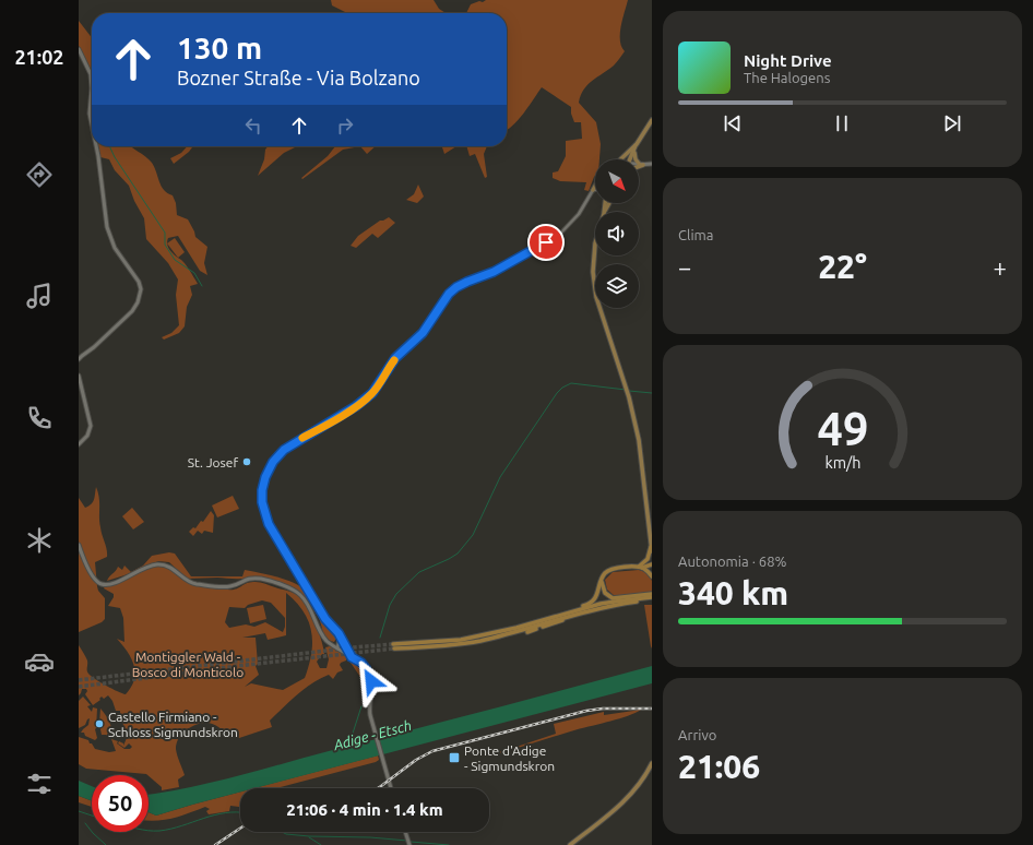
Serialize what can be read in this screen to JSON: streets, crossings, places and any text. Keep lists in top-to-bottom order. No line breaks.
{"water":["Adige - Etsch"],"parks":["Montiggler Wald - Bosco di Monticolo"],"places":{"other":["St. Josef","Castello Firmiano - Schloss Sigmundskron"],"transit":["Ponte d'Adige - Sigmundskron"]},"north":"bottom right","page":{"tabs":"21:02","turn":["130 m","Bozner Straße - Via Bolzano"],"song":["Night Drive","The Halogens"],"tile":["Clima",["Autonomia · 68%","340 km"],["Arrivo","21:06"]],"heat":["−","22°","+"],"limit":"50","trip":"21:06 · 4 min · 1.4 km","gauge":["49","km/h"]}}
